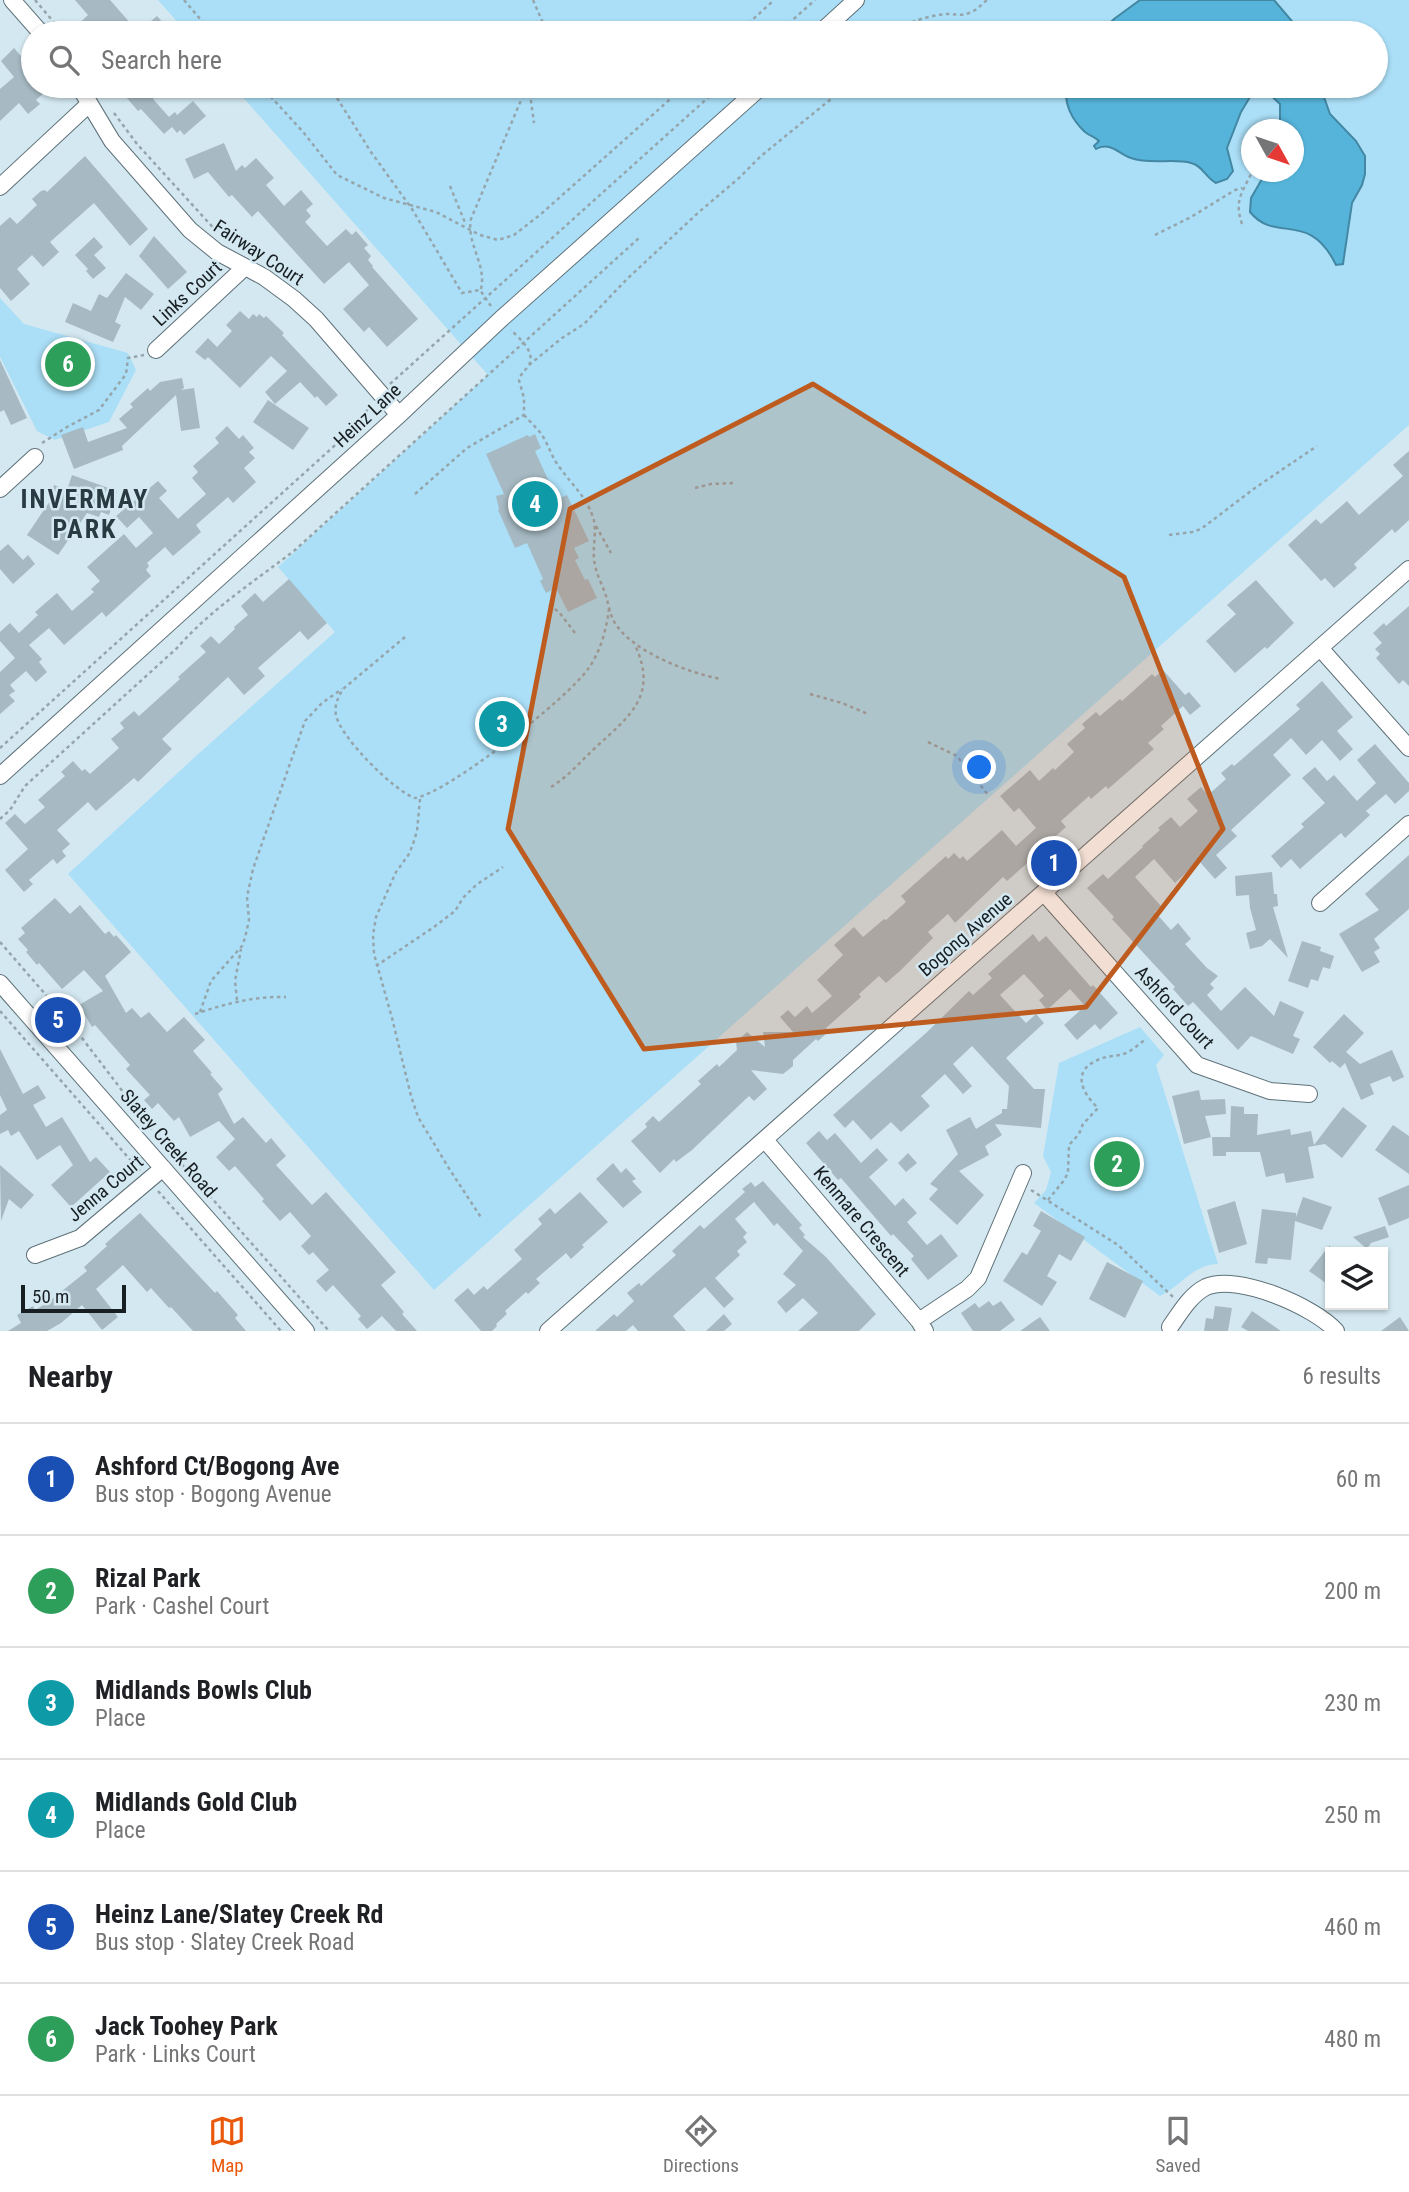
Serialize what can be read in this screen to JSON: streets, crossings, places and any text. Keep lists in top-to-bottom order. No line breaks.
{"streets":{"street":["Fairway Court","Links Court","Heinz Lane","Bogong Avenue","Ashford Court","Slatey Creek Road","Jenna Court","Kenmare Crescent"]},"crossings":[["Fairway Court","Links Court"],["Fairway Court","Heinz Lane"],["Bogong Avenue","Ashford Court"],["Bogong Avenue","Kenmare Crescent"],["Slatey Creek Road","Jenna Court"]],"districts":["INVERMAY PARK"],"scale_bar":"50 m","north":"bottom right","page":{"search":"Search here","pins":["6","4","3","1","5","2"],"scale":"50 m","heading":["Nearby","6 results"],"list":[{"mark":"1","name":"Ashford Ct/Bogong Ave","note":"Bus stop · Bogong Avenue","value":"60 m"},{"mark":"2","name":"Rizal Park","note":"Park · Cashel Court","value":"200 m"},{"mark":"3","name":"Midlands Bowls Club","note":"Place","value":"230 m"},{"mark":"4","name":"Midlands Gold Club","note":"Place","value":"250 m"},{"mark":"5","name":"Heinz Lane/Slatey Creek Rd","note":"Bus stop · Slatey Creek Road","value":"460 m"},{"mark":"6","name":"Jack Toohey Park","note":"Park · Links Court","value":"480 m"}],"nav":["Map","Directions","Saved"]}}
